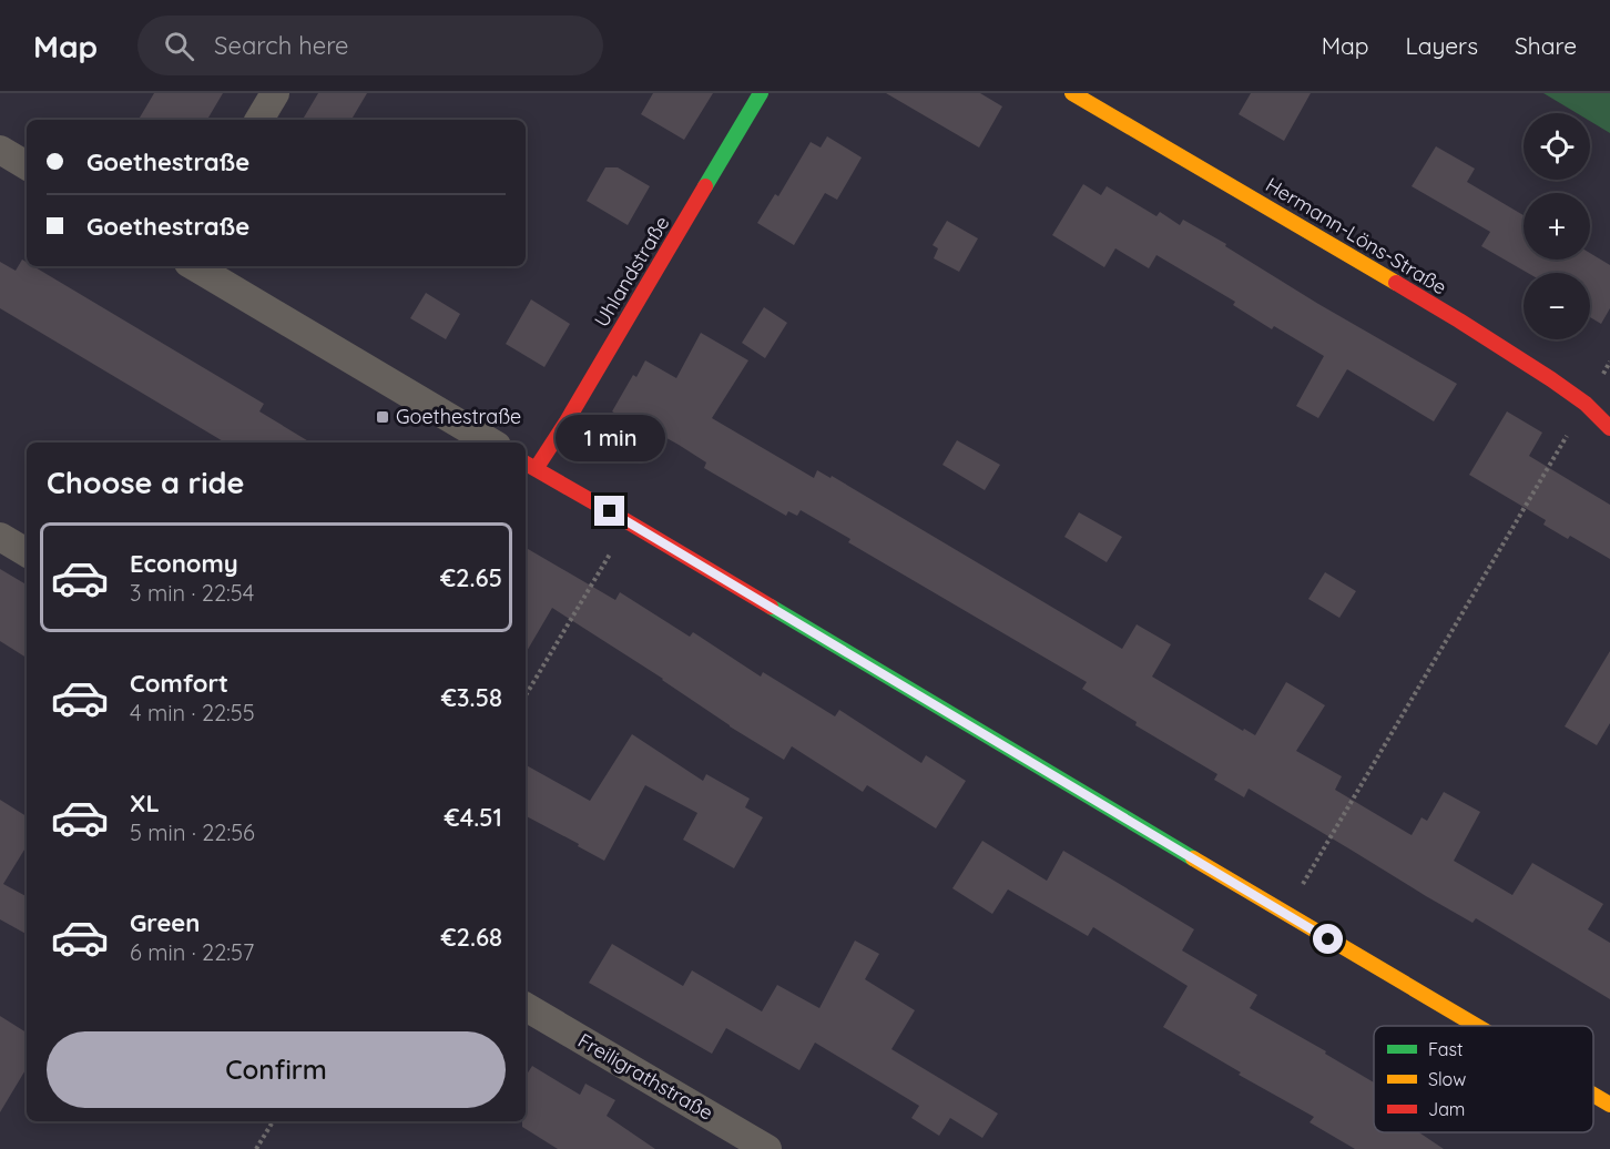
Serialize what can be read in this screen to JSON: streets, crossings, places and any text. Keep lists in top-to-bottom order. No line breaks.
{"streets":{"street":["Hermann-Löns-Straße","Uhlandstraße","Freiligrathstraße"]},"places":{"transit":["Goethestraße"]},"legend":["Fast","Slow","Jam"],"page":{"header":"Map","search":"Search here","nav":["Map","Layers","Share"],"map_buttons":["+","−"],"banner":["Goethestraße","Goethestraße"],"bubble":"1 min","heading":"Choose a ride","list":[{"name":"Economy","note":"3 min · 22:54","value":"€2.65"},{"name":"Comfort","note":"4 min · 22:55","value":"€3.58"},{"name":"XL","note":"5 min · 22:56","value":"€4.51"},{"name":"Green","note":"6 min · 22:57","value":"€2.68"}],"buttons":"Confirm"}}
